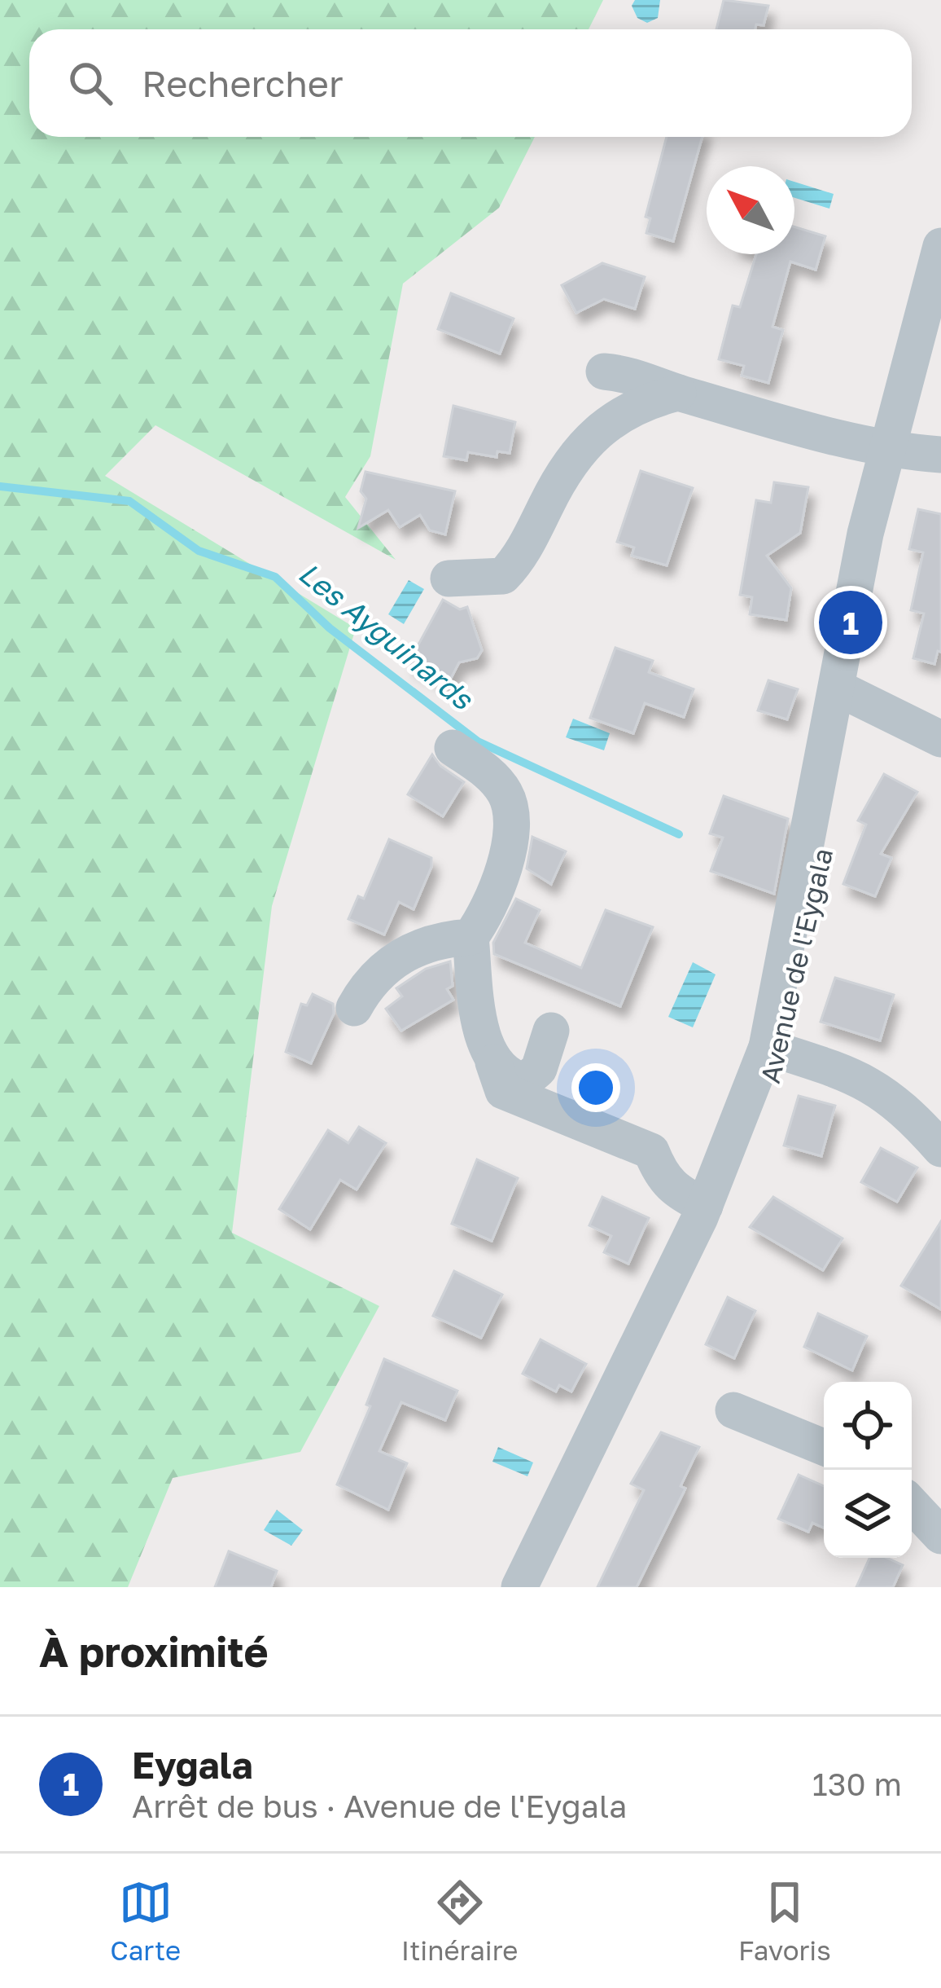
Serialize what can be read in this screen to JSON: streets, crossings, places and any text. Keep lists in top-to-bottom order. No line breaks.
{"streets":{"street":["Avenue de l'Eygala"]},"water":["Les Ayguinards"],"north":"top left","page":{"search":"Rechercher","pins":"1","heading":"À proximité","list":[{"mark":"1","name":"Eygala","note":"Arrêt de bus · Avenue de l'Eygala","value":"130 m"}],"nav":["Carte","Itinéraire","Favoris"]}}
